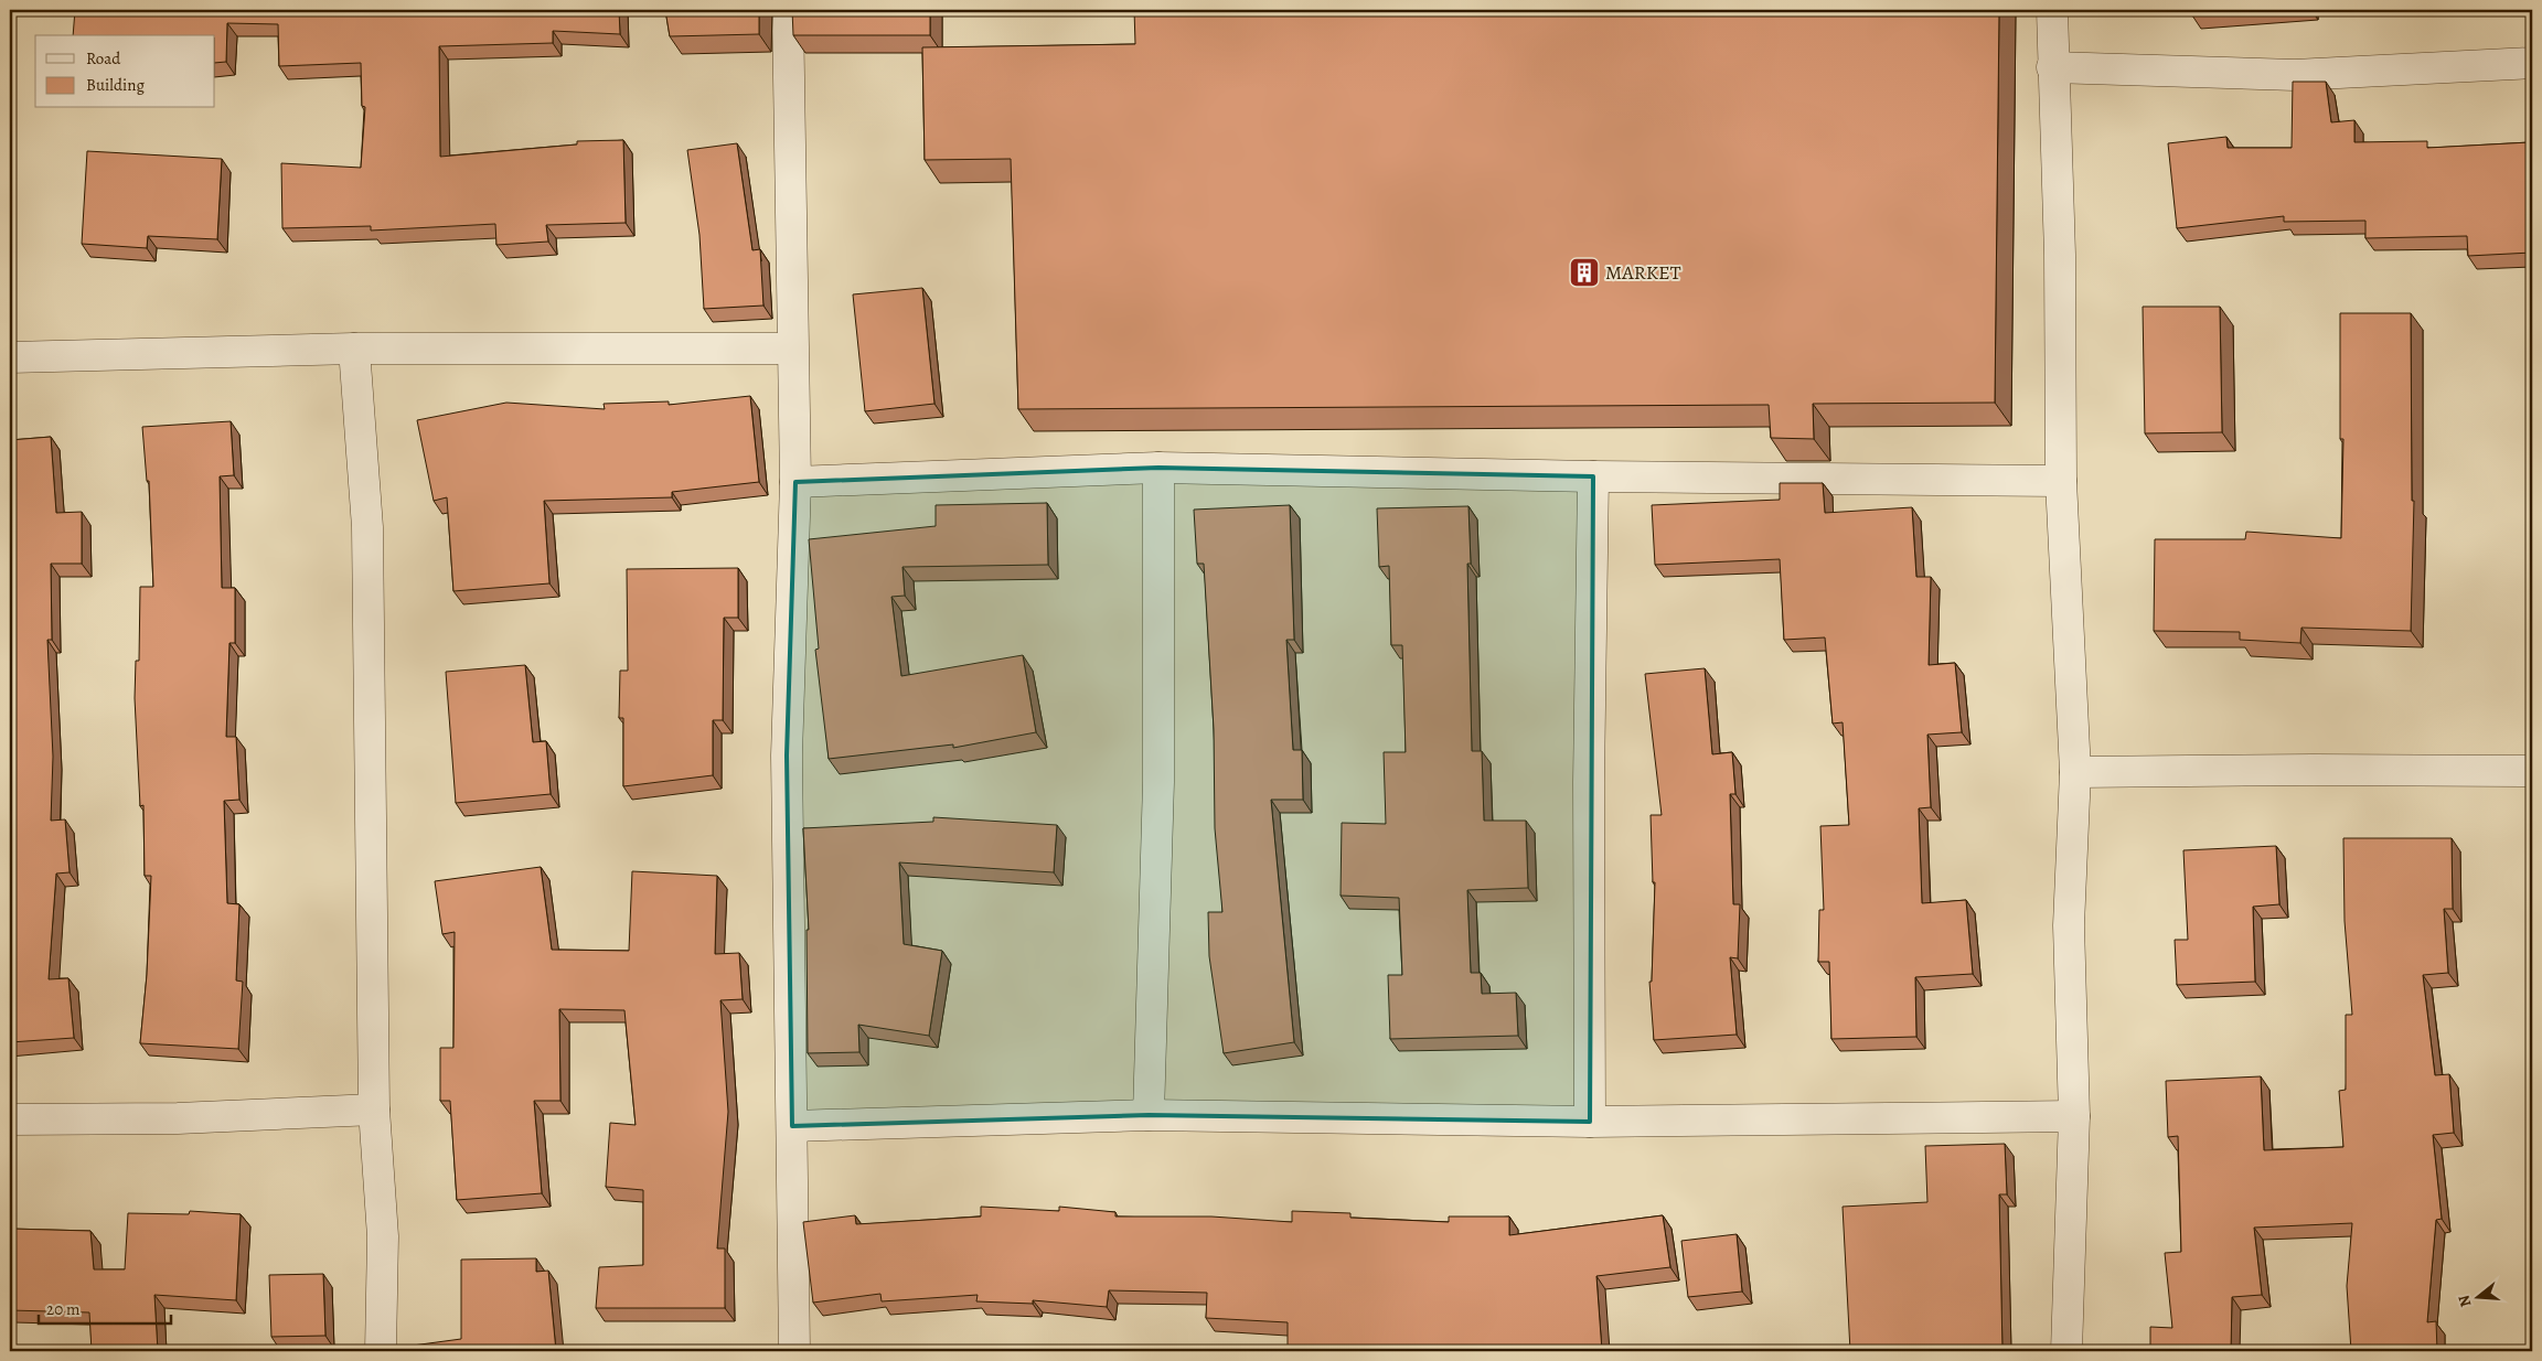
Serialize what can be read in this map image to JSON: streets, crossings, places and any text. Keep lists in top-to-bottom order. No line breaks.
{"places":{"building":["MARKET"]},"legend":["Road","Building"],"scale_bar":"20 m","north":"left"}
